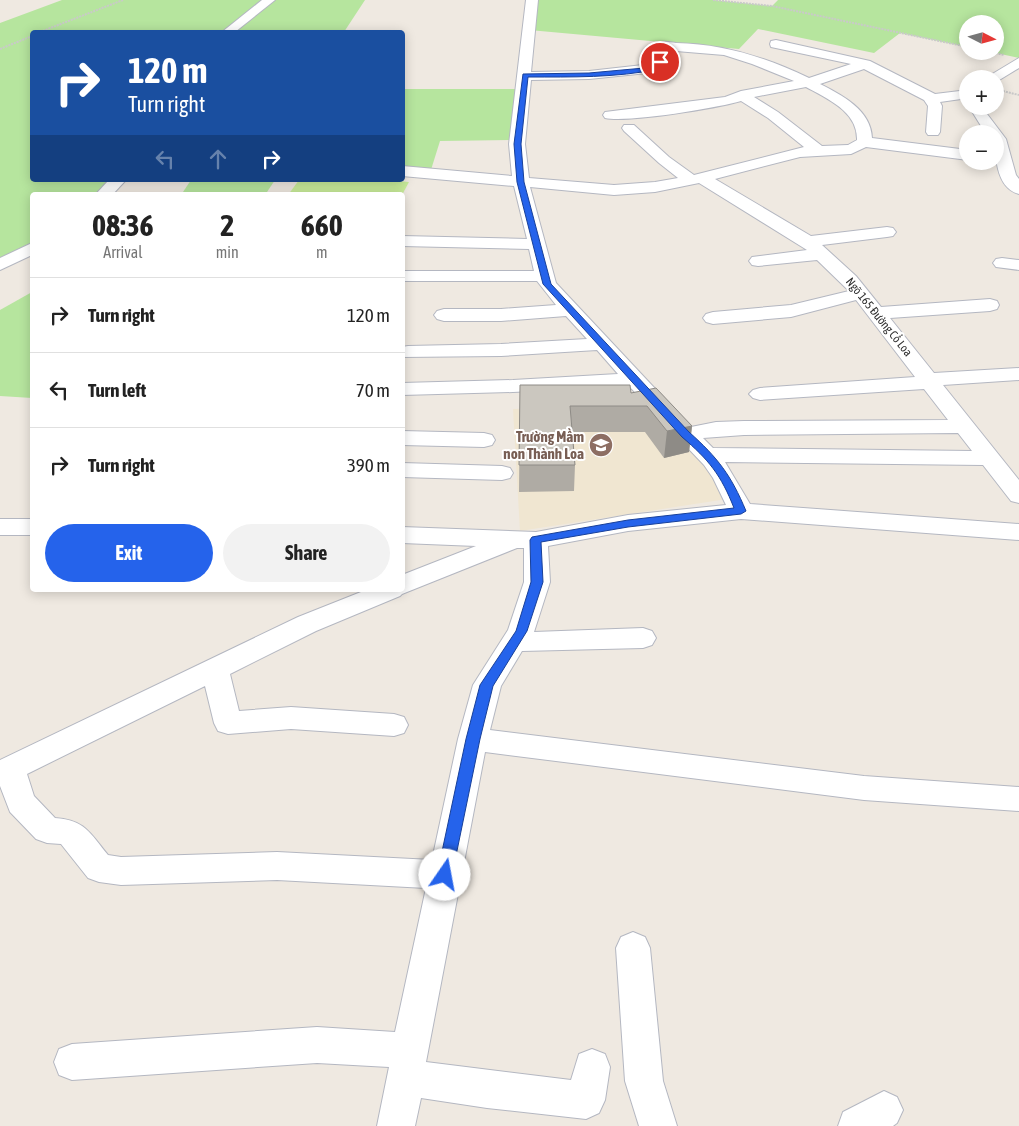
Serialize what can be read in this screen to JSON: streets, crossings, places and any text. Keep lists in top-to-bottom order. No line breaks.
{"streets":{"street":["Ngõ 165 Đường Cổ Loa"]},"places":{"school or university":["Trường Mầm non Thành Loa"]},"north":"right","page":{"map_buttons":["+","−"],"turn":["120 m","Turn right"],"eta":["08:36","Arrival","2","min","660","m"],"list":[{"name":"Turn right","value":"120 m"},{"name":"Turn left","value":"70 m"},{"name":"Turn right","value":"390 m"}],"buttons":["Exit","Share"]}}
